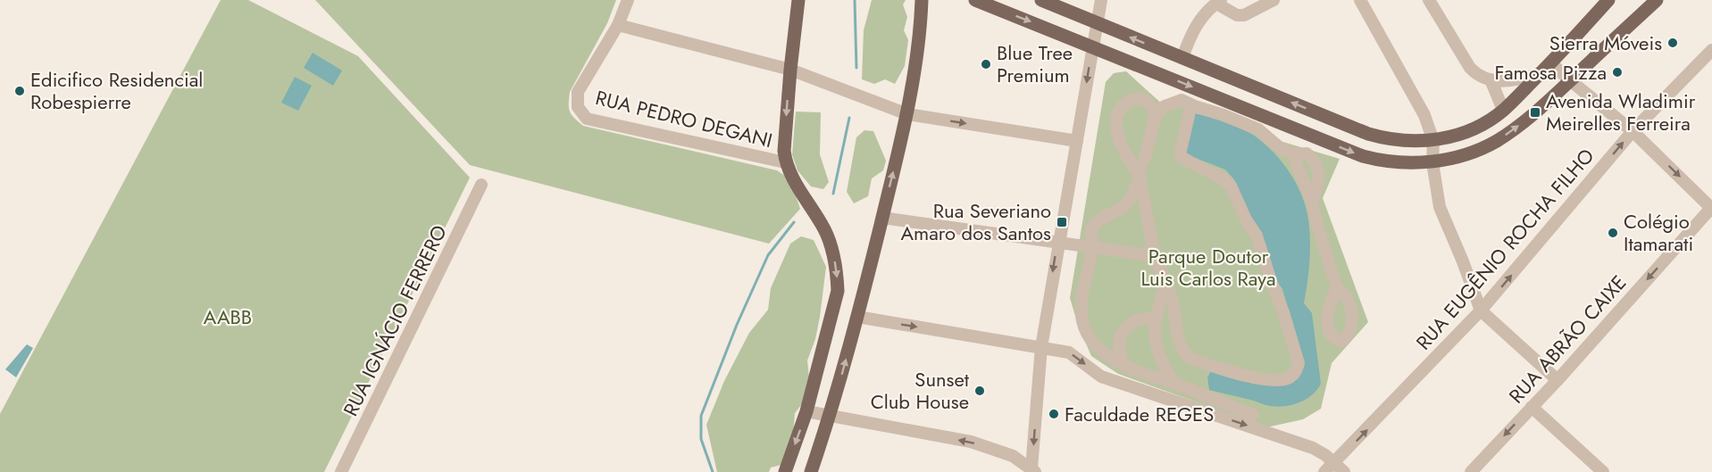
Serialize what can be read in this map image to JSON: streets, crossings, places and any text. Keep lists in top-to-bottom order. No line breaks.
{"streets":{"street":["RUA PEDRO DEGANI","RUA EUGÊNIO ROCHA FILHO","RUA IGNÁCIO FERRERO","RUA ABRÃO CAIXE"]},"one_way":["RUA EUGÊNIO ROCHA FILHO","RUA ABRÃO CAIXE"],"parks":["Parque Doutor Luis Carlos Raya","AABB"],"places":{"other":["Sierra Móveis","Blue Tree Premium","Famosa Pizza","Edicifico Residencial Robespierre","Colégio Itamarati","Sunset Club House","Faculdade REGES"],"transit":["Avenida Wladimir Meirelles Ferreira","Rua Severiano Amaro dos Santos"]}}
